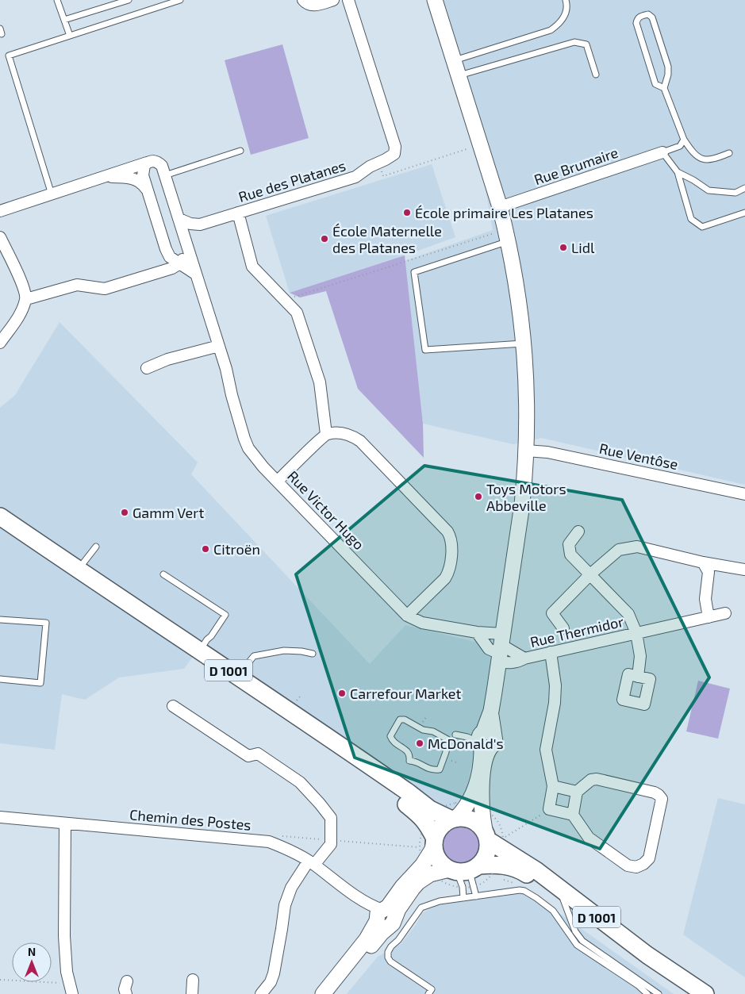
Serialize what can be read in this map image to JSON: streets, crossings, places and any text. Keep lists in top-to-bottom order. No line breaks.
{"streets":{"main road":["D 1001"],"street":["Rue Brumaire","Rue des Platanes","Rue Ventôse","Rue Victor Hugo","Rue Thermidor","Chemin des Postes"]},"crossings":[["Rue Victor Hugo","Rue Thermidor"]],"places":["École primaire Les Platanes","École Maternelle des Platanes","Lidl","Toys Motors Abbeville","Gamm Vert","Citroën","Carrefour Market","McDonald's"],"north":"top"}
